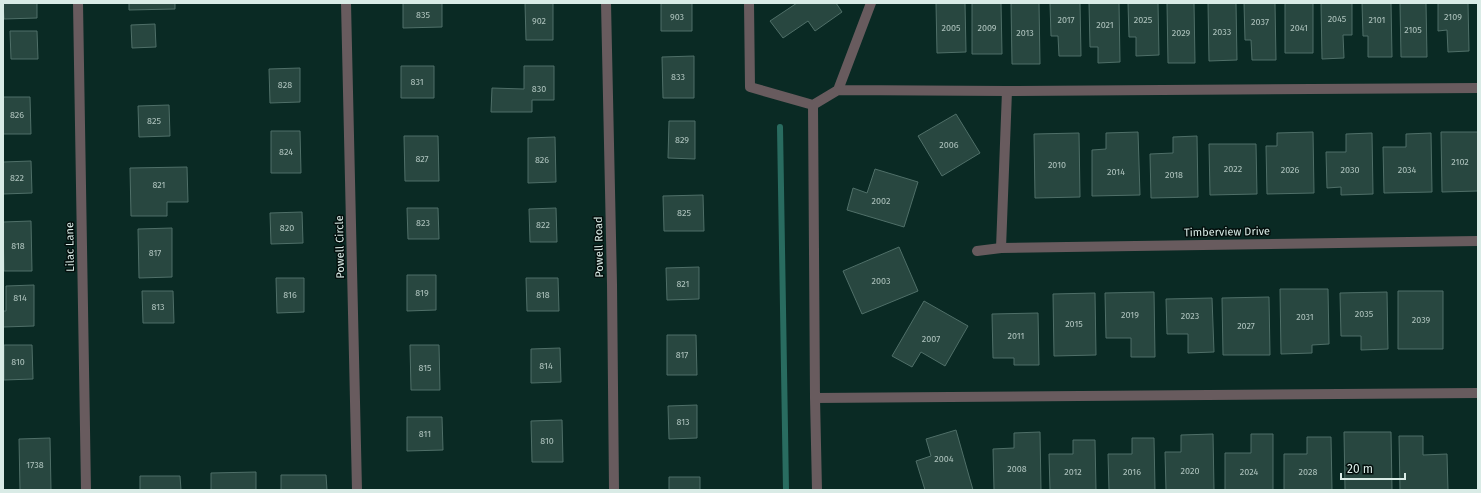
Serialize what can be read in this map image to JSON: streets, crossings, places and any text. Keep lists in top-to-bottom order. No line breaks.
{"streets":{"street":["Timberview Drive","Lilac Lane","Powell Circle","Powell Road"]},"house_numbers":["835","903","2109","2045","2017","2025","2101","902","2037","2021","2005","2009","2041","2105","2033","2013","2029","833","831","828","830","826","825","829","2006","824","827","826","2102","2010","2022","2026","2030","2034","2014","2018","822","821","2002","825","823","822","820","818","817","2003","821","819","816","818","814","813","2035","2019","2023","2031","2039","2015","2027","2011","2007","817","810","814","815","813","811","810","2004","1738","2008","2020","2012","2016","2024","2028"],"scale_bar":"20 m"}
